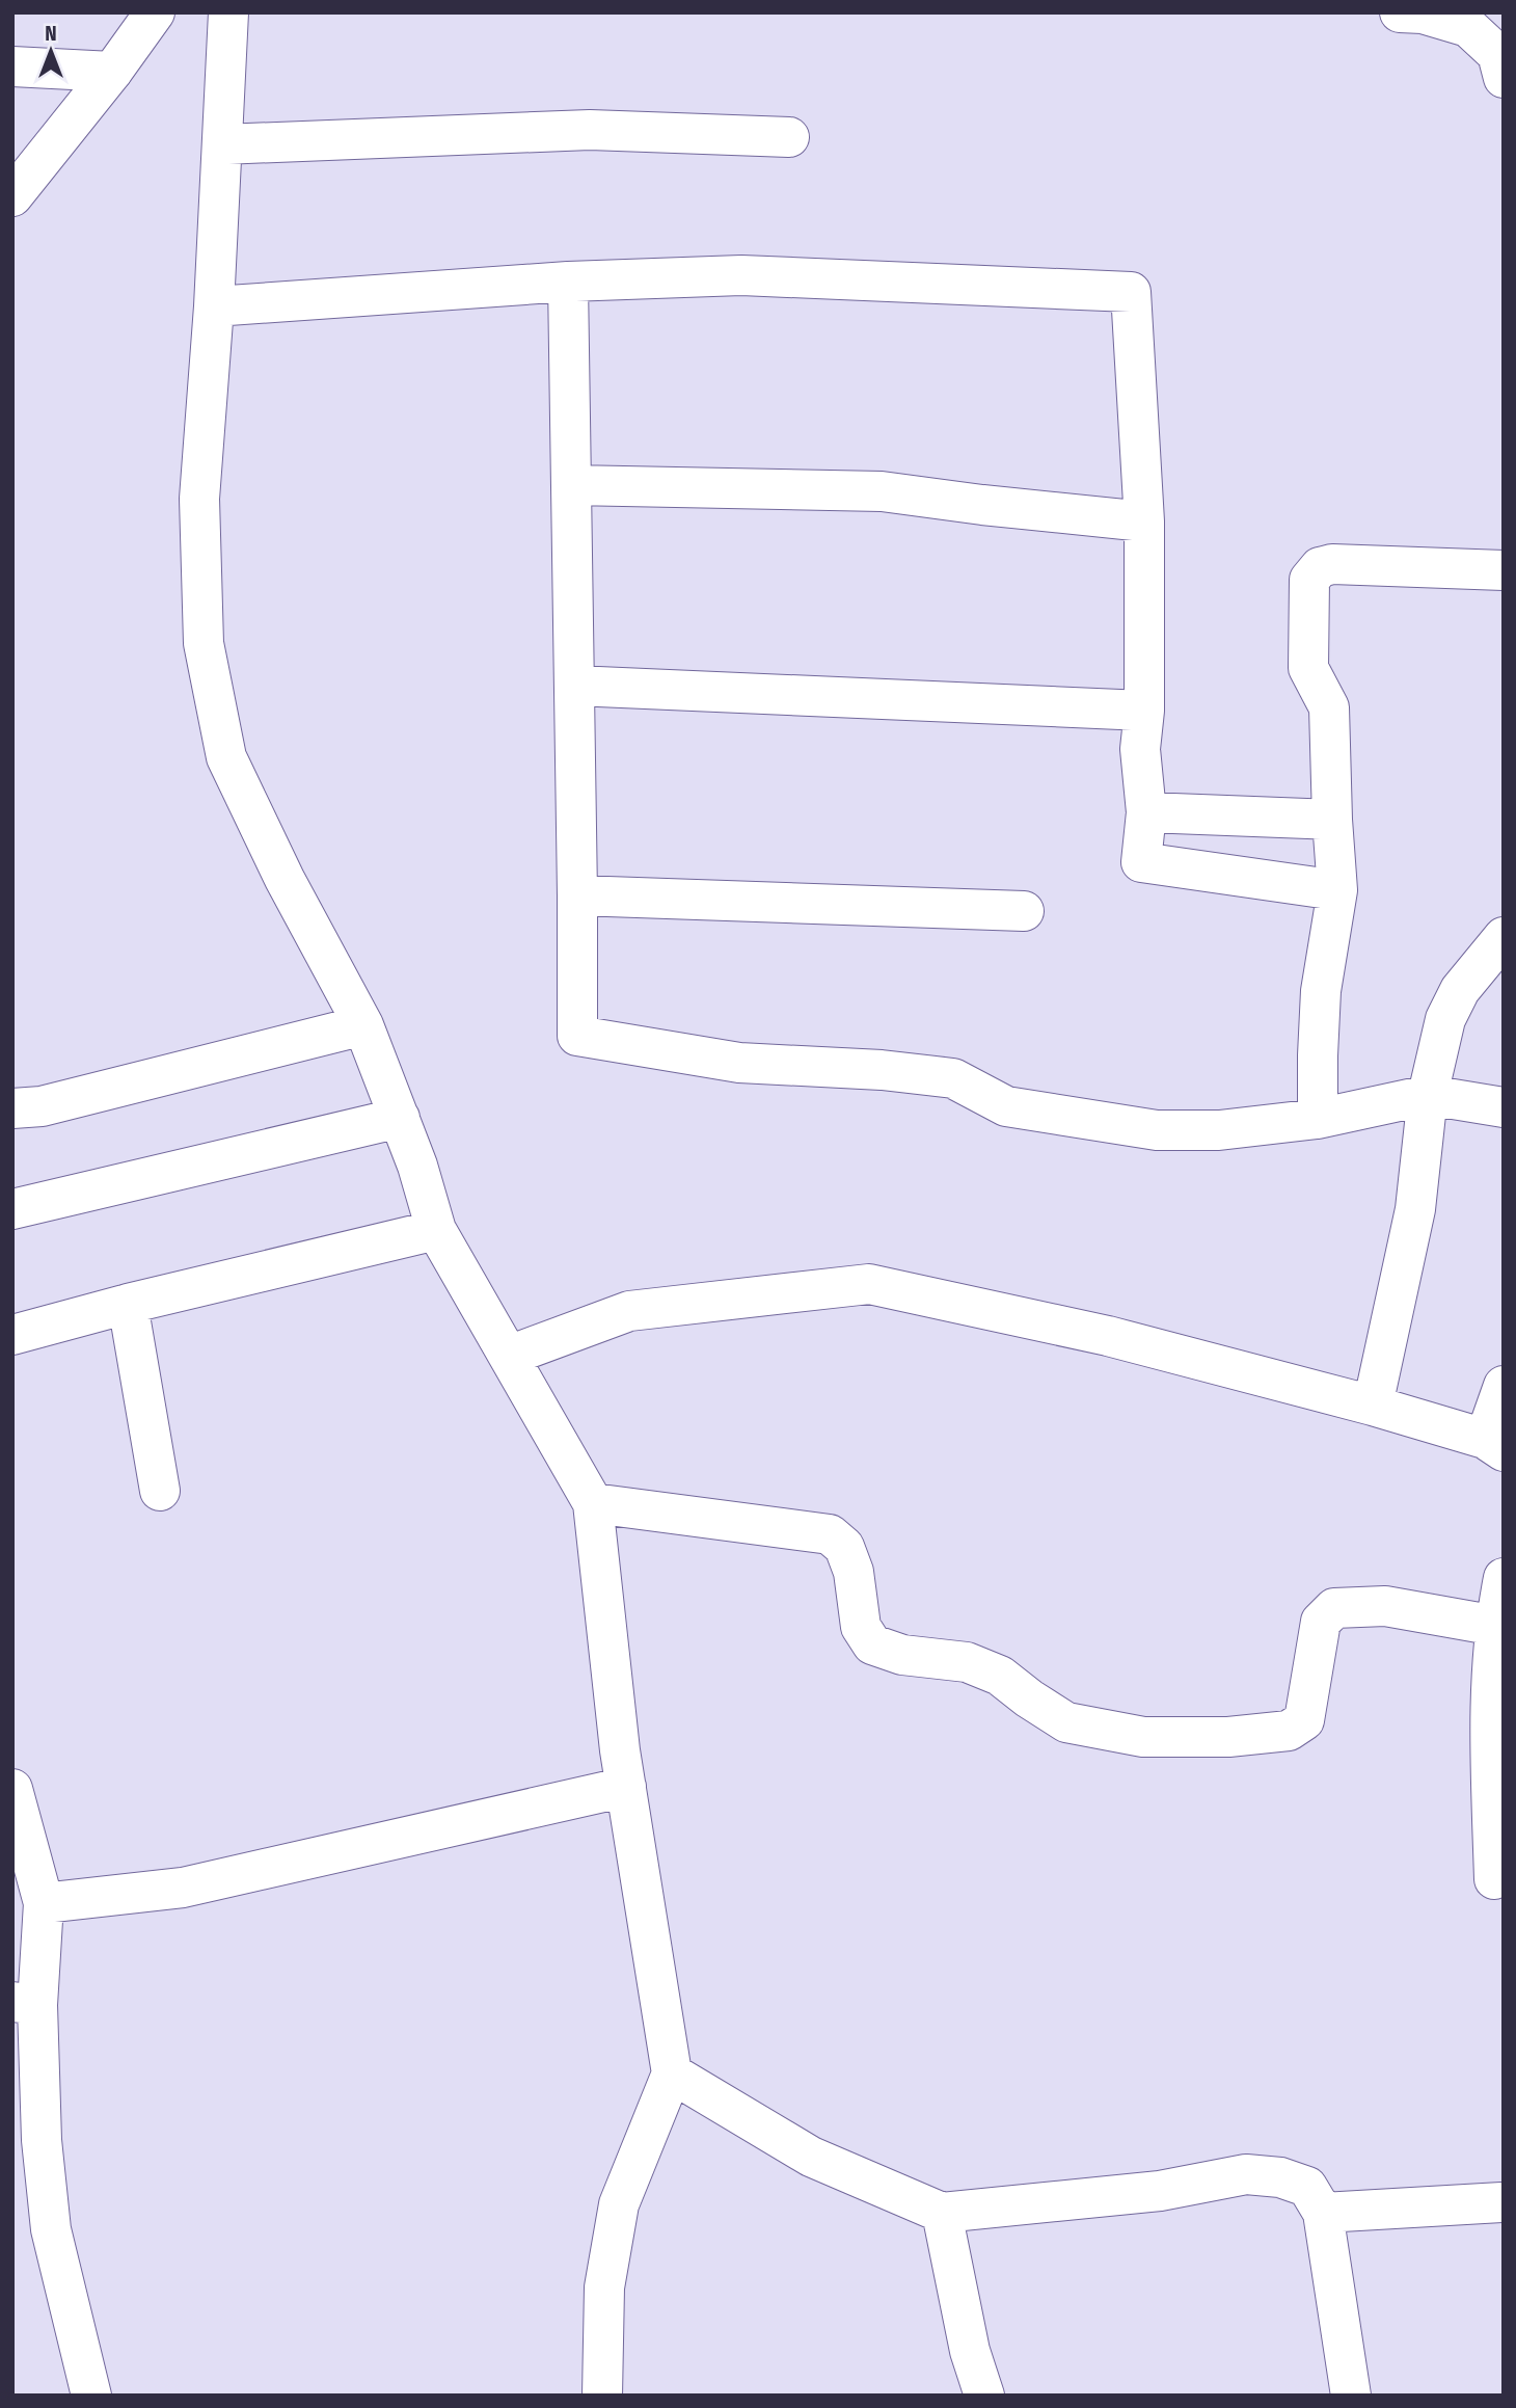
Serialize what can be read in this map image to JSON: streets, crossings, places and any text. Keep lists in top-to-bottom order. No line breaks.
{"north":"top"}
